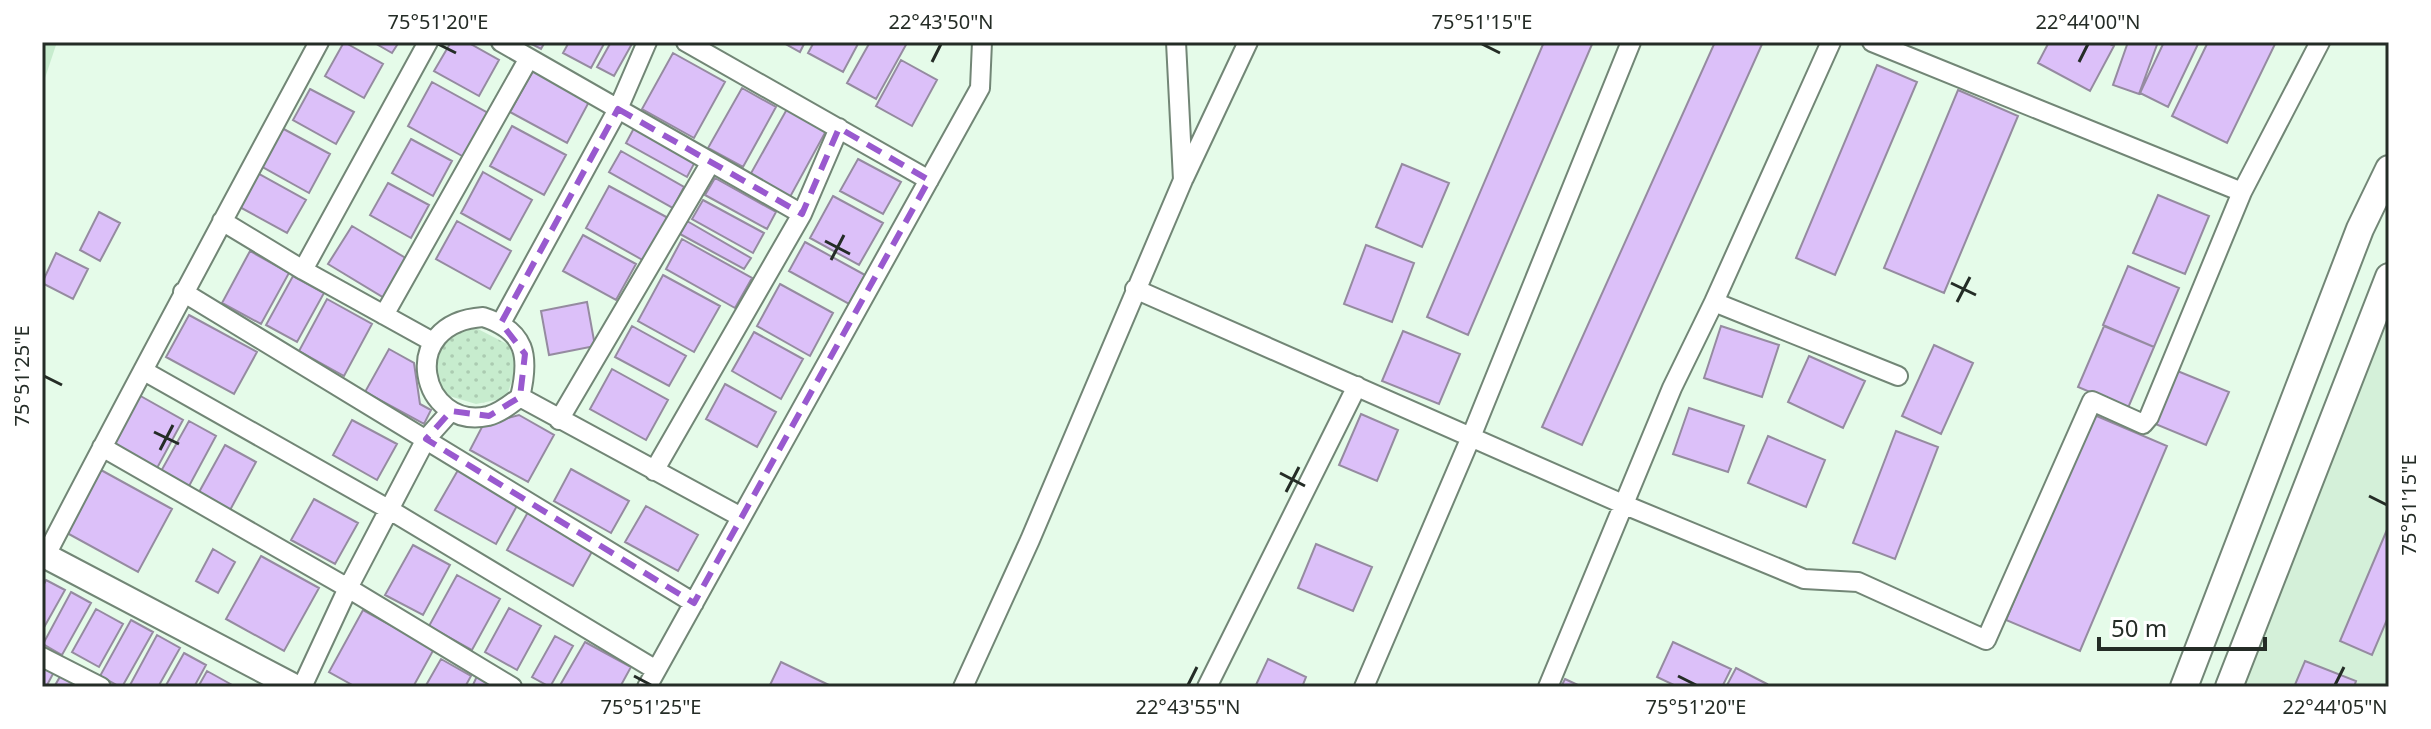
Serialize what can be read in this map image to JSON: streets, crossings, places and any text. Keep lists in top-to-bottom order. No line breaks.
{"scale_bar":"50 m","coordinates":["75°51'20\"E","22°43'50\"N","75°51'15\"E","22°44'00\"N","75°51'25\"E","22°43'55\"N","22°44'05\"N"]}
